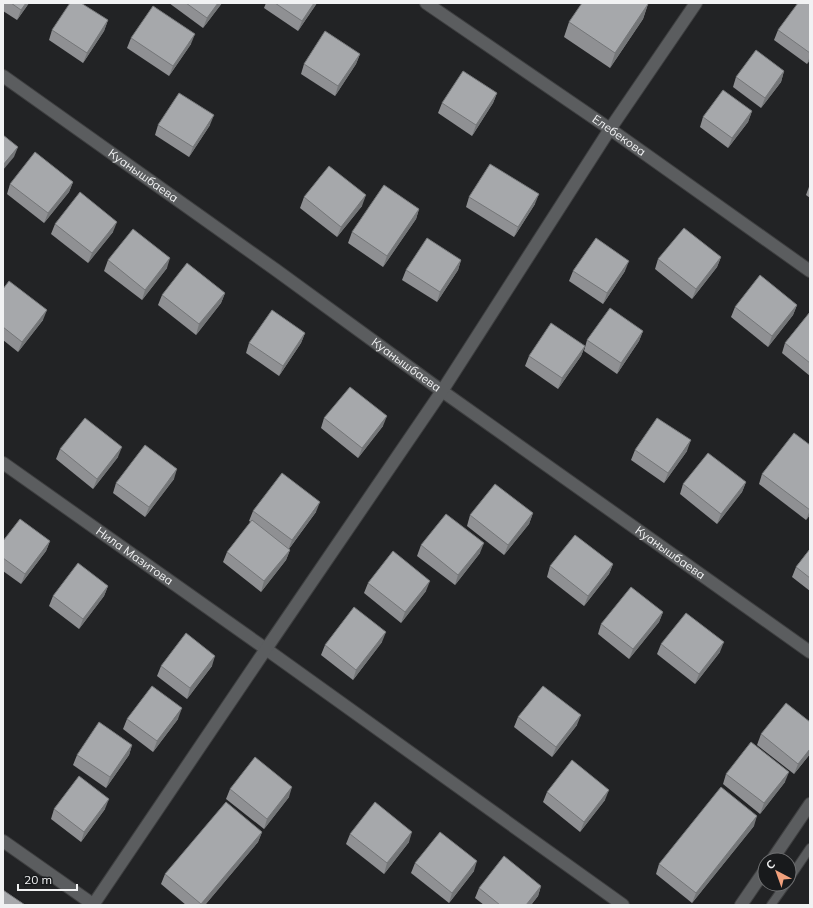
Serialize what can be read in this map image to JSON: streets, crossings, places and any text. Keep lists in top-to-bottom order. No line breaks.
{"streets":{"street":["Елебекова","Куанышбаева","Нила Мазитова"]},"scale_bar":"20 m","north":"top left"}
